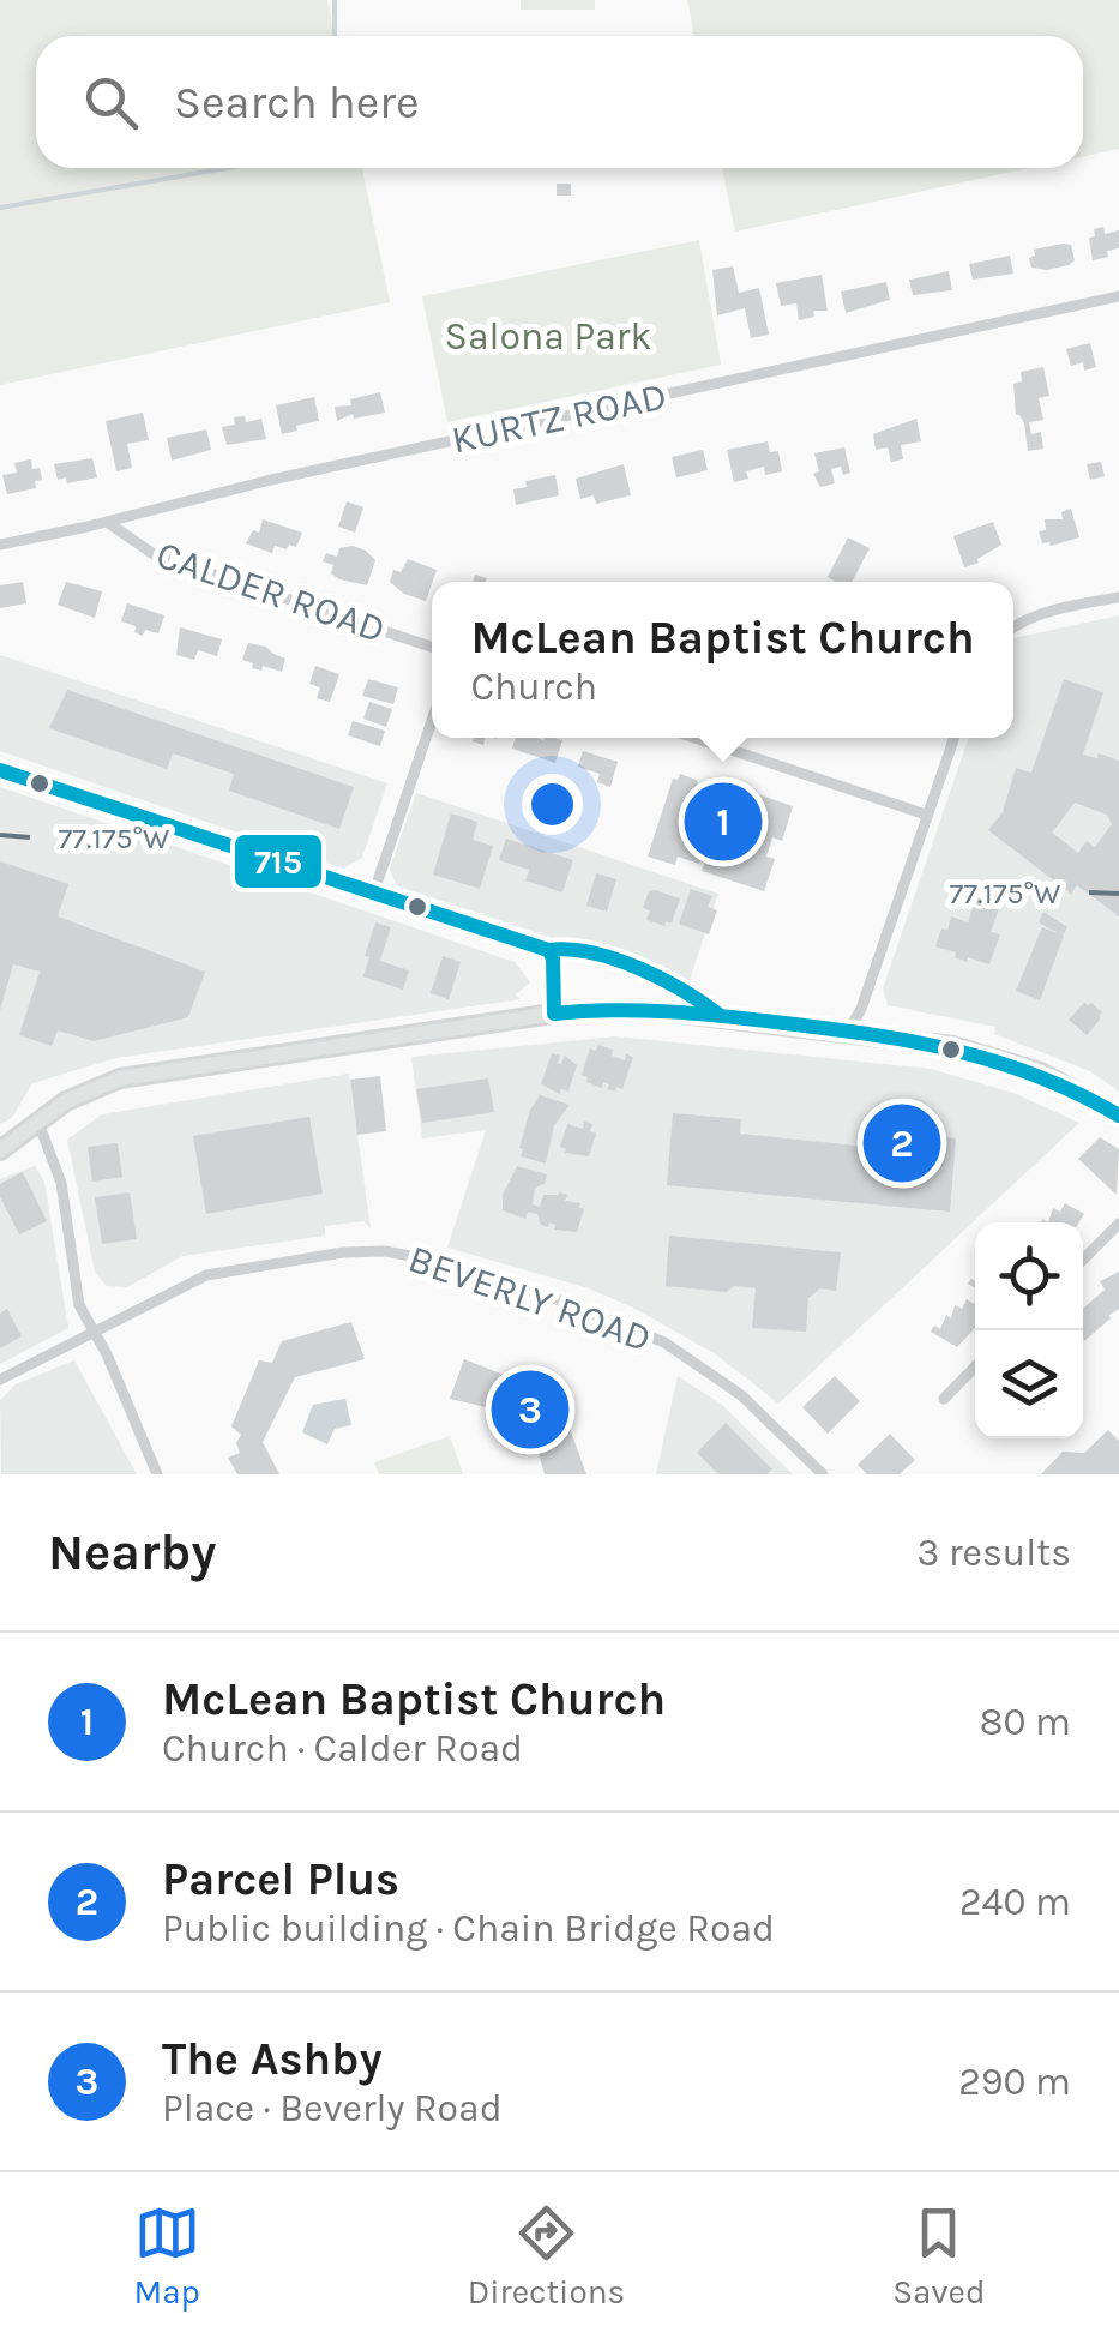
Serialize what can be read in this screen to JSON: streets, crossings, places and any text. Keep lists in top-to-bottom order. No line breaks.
{"streets":{"street":["KURTZ ROAD","CALDER ROAD","BEVERLY ROAD"]},"crossings":[["KURTZ ROAD","CALDER ROAD"]],"parks":["Salona Park"],"lines":["transit line 715"],"page":{"search":"Search here","popup":["McLean Baptist Church","Church"],"pins":["1","2","3"],"heading":["Nearby","3 results"],"list":[{"mark":"1","name":"McLean Baptist Church","note":"Church · Calder Road","value":"80 m"},{"mark":"2","name":"Parcel Plus","note":"Public building · Chain Bridge Road","value":"240 m"},{"mark":"3","name":"The Ashby","note":"Place · Beverly Road","value":"290 m"}],"nav":["Map","Directions","Saved"]},"coordinates":["77.175°W"]}
